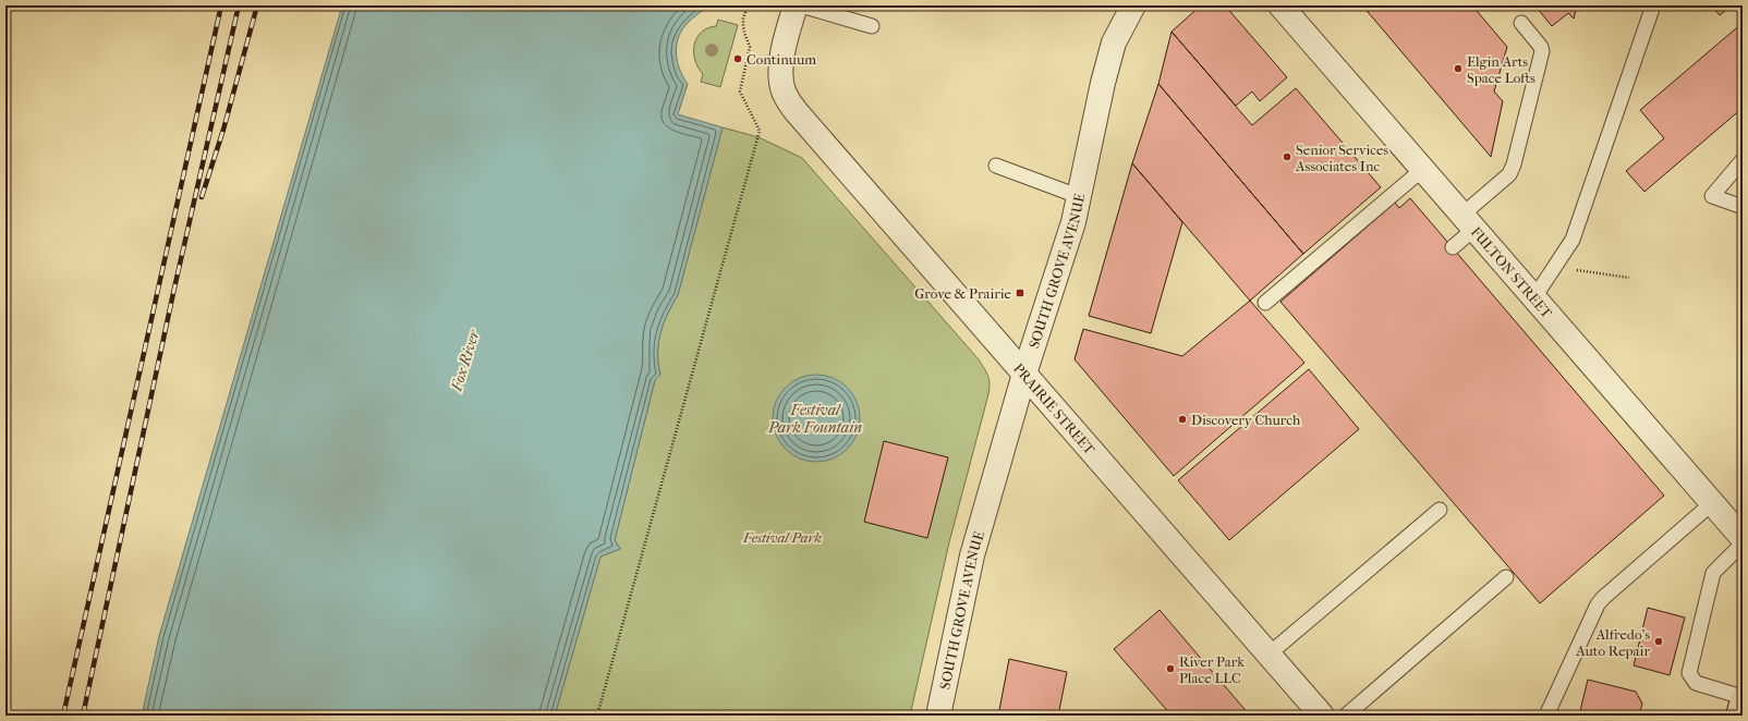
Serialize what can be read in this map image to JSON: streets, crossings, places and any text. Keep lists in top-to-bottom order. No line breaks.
{"streets":{"street":["SOUTH GROVE AVENUE","FULTON STREET","PRAIRIE STREET"]},"crossings":[["SOUTH GROVE AVENUE","PRAIRIE STREET"]],"water":["Fox River","Festival Park Fountain"],"parks":["Festival Park"],"places":{"other":["Continuum","Elgin Arts Space Lofts","Senior Services Associates Inc","Discovery Church","Alfredo's Auto Repair","River Park Place LLC"],"transit":["Grove & Prairie"]}}
